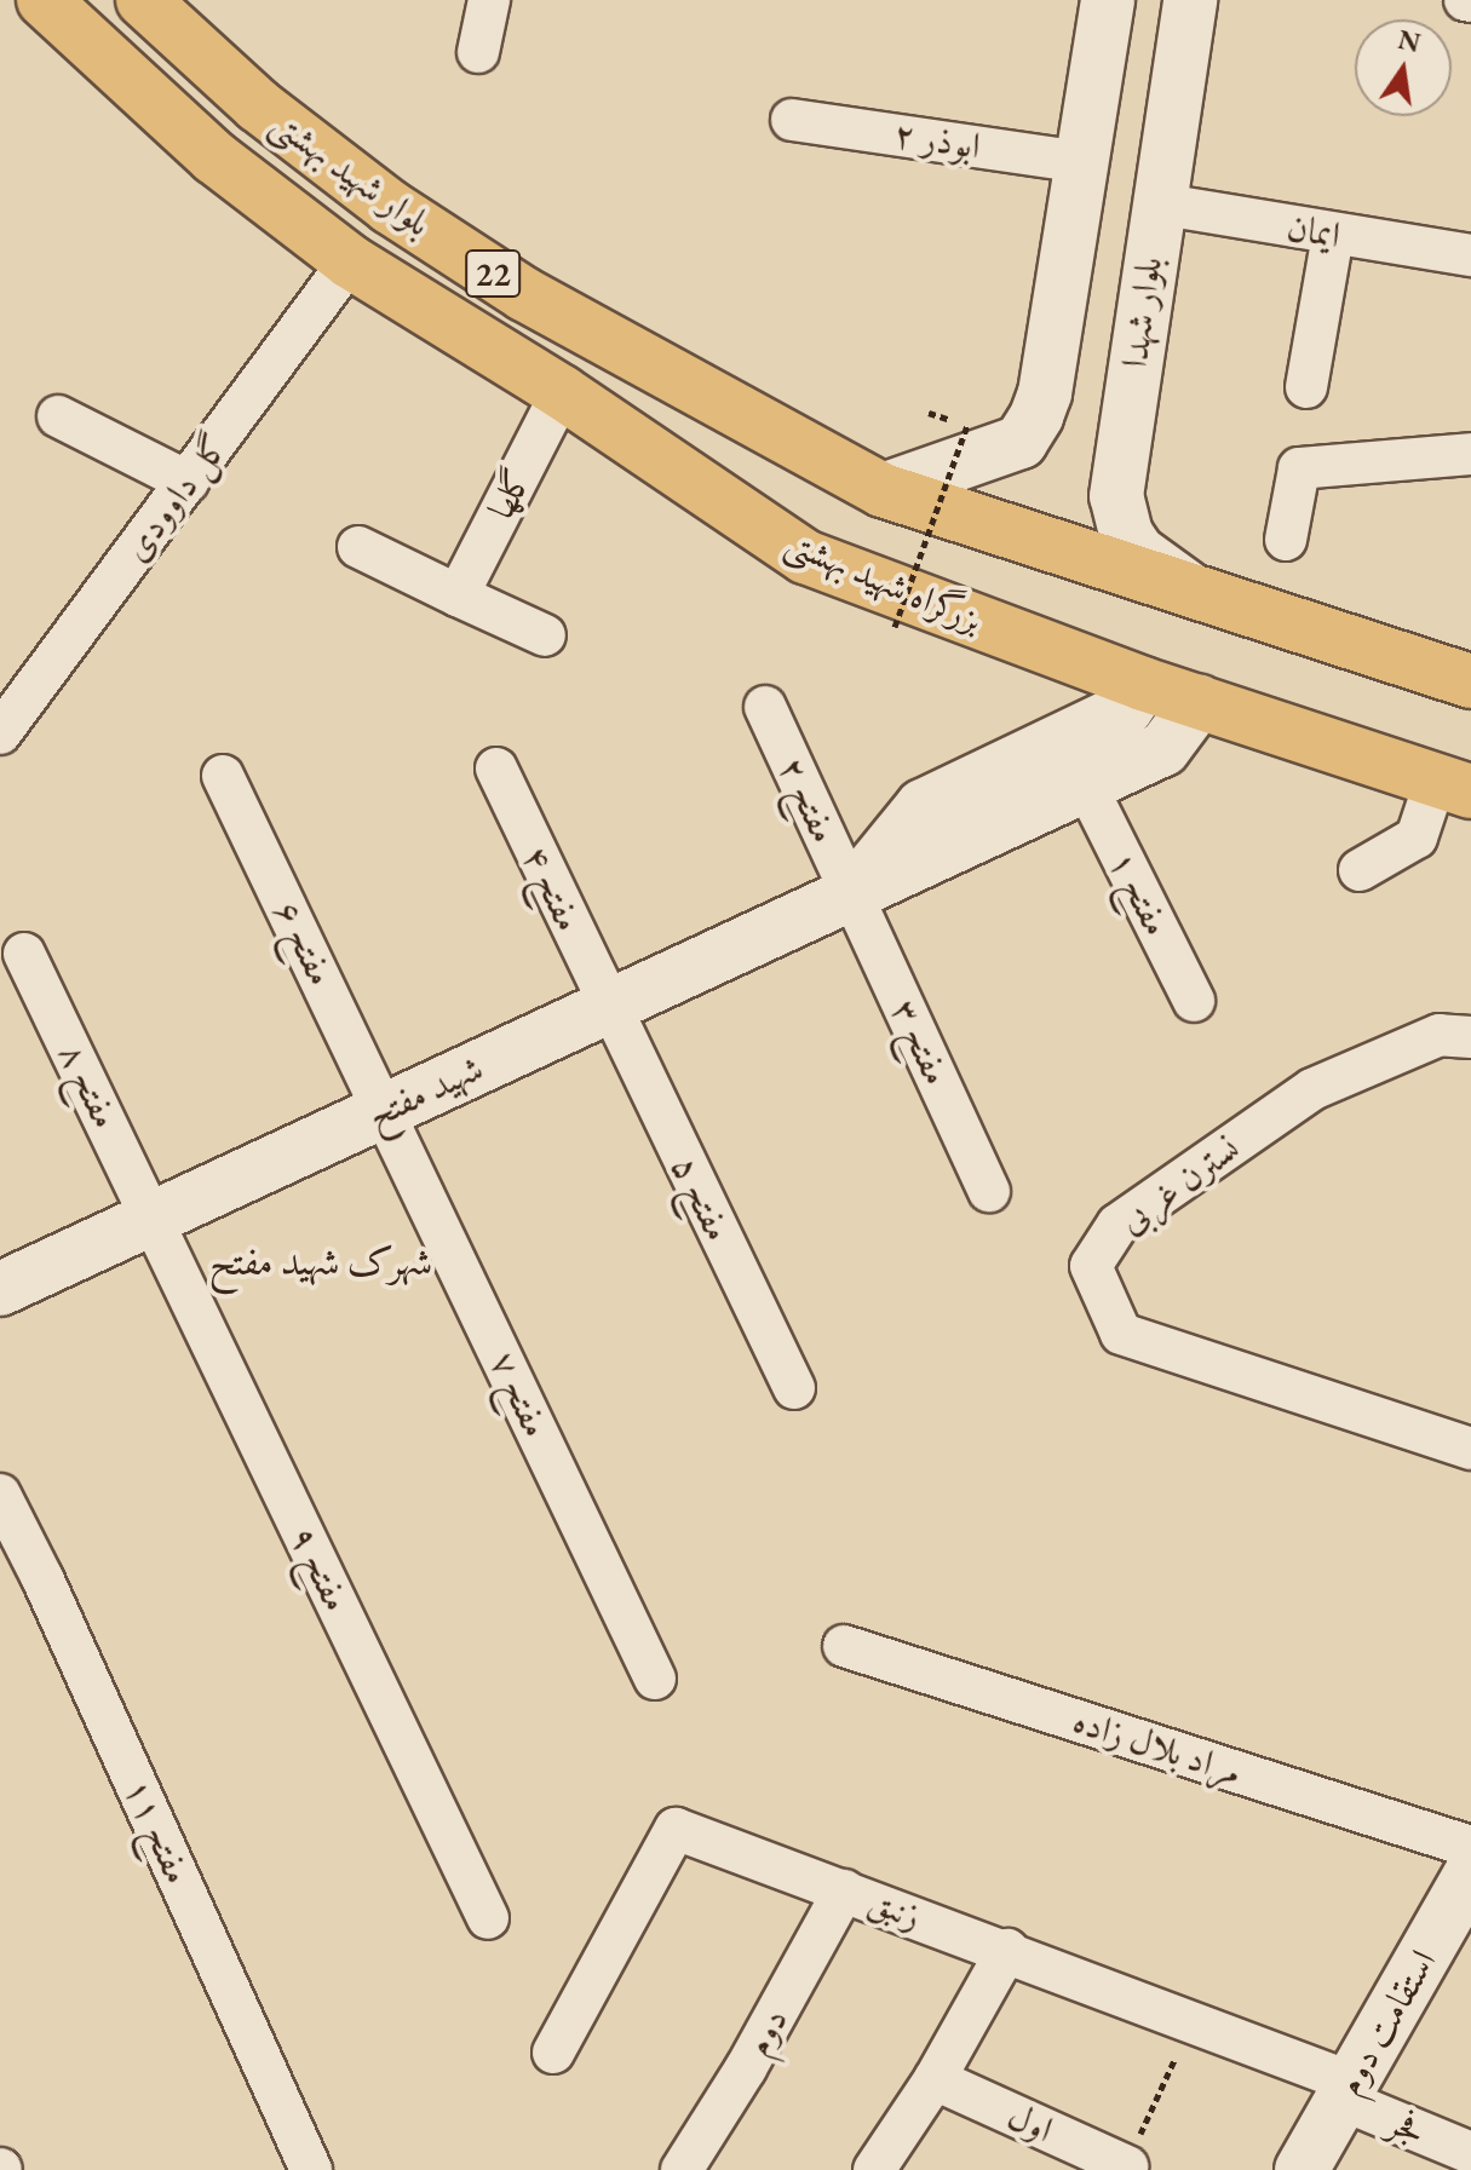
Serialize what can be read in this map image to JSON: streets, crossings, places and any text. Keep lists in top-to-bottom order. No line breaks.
{"streets":{"highway":["بلوار شهید بهشتی","22","بزرگراه شهید بهشتی"],"street":["ابوذر ۲","ایمان","بلوار شهدا","گلها","گل داوودی","مفتح ۲","مفتح ۴","مفتح ۱","مفتح ۶","مفتح ۳","مفتح ۸","شهید مفتح","نسترن غربی","مفتح ۵","مفتح ۷","مفتح ۹","مراد بلال زاده","مفتح ۱۱","زنبق","استقامت دوم","دوم","اول","فجر"]},"crossings":[["بلوار شهید بهشتی","گل داوودی"],["بلوار شهید بهشتی","بزرگراه شهید بهشتی"],["ایمان","بلوار شهدا"],["گلها","بزرگراه شهید بهشتی"],["گل داوودی","بزرگراه شهید بهشتی"],["بزرگراه شهید بهشتی","شهید مفتح"],["مفتح ۲","مفتح ۳"],["مفتح ۲","شهید مفتح"],["مفتح ۴","شهید مفتح"],["مفتح ۴","مفتح ۵"],["مفتح ۱","شهید مفتح"],["مفتح ۶","شهید مفتح"],["مفتح ۶","مفتح ۷"],["مفتح ۳","شهید مفتح"],["مفتح ۸","شهید مفتح"],["مفتح ۸","مفتح ۹"],["شهید مفتح","مفتح ۵"],["شهید مفتح","مفتح ۷"],["شهید مفتح","مفتح ۹"],["زنبق","استقامت دوم"],["زنبق","دوم"],["زنبق","فجر"],["استقامت دوم","فجر"]],"districts":["شهرک شهید مفتح"],"north":"top"}
